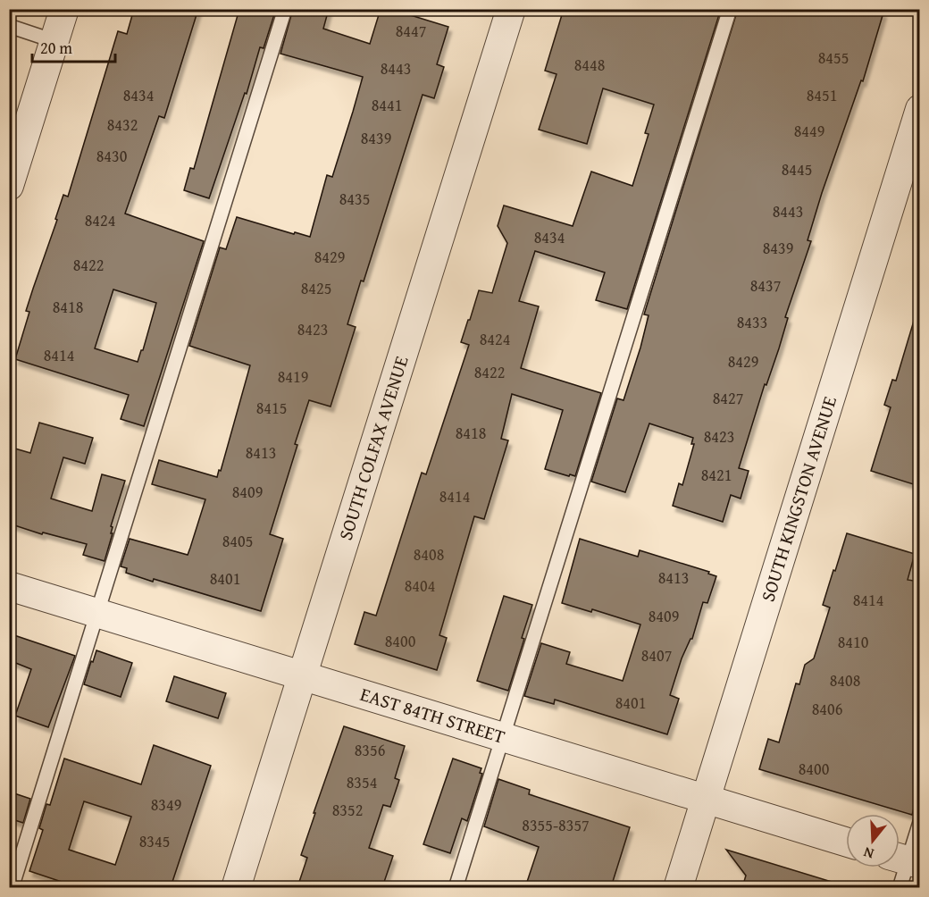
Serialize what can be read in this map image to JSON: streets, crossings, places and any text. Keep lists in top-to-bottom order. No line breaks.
{"streets":{"street":["SOUTH COLFAX AVENUE","SOUTH KINGSTON AVENUE","EAST 84TH STREET"]},"crossings":[["SOUTH COLFAX AVENUE","EAST 84TH STREET"],["SOUTH KINGSTON AVENUE","EAST 84TH STREET"]],"house_numbers":["8447","8455","8448","8443","8434","8451","8441","8432","8449","8439","8430","8445","8435","8443","8424","8434","8439","8429","8422","8437","8425","8418","8433","8423","8424","8414","8429","8422","8419","8427","8415","8418","8423","8413","8421","8409","8414","8405","8408","8413","8401","8404","8414","8409","8400","8410","8407","8408","8401","8406","8356","8400","8354","8349","8352","8355-8357","8345"],"scale_bar":"20 m","north":"bottom"}
